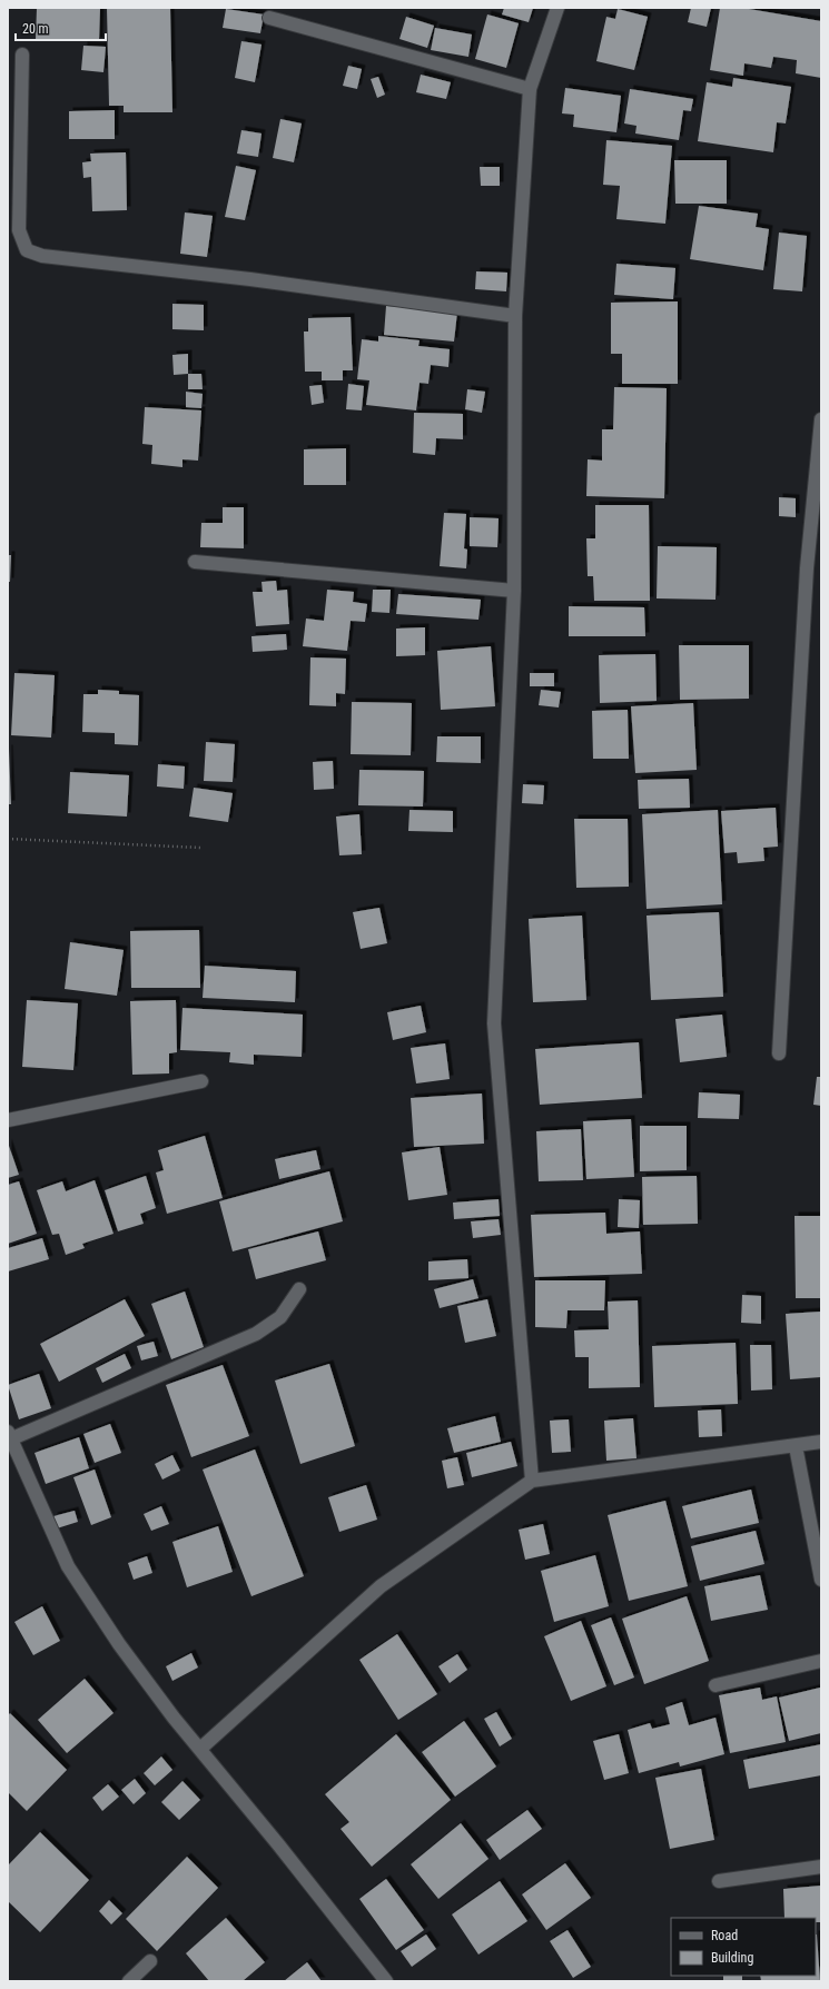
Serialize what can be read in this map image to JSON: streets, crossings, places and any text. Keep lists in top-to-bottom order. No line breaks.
{"legend":["Road","Building"],"scale_bar":"20 m"}
